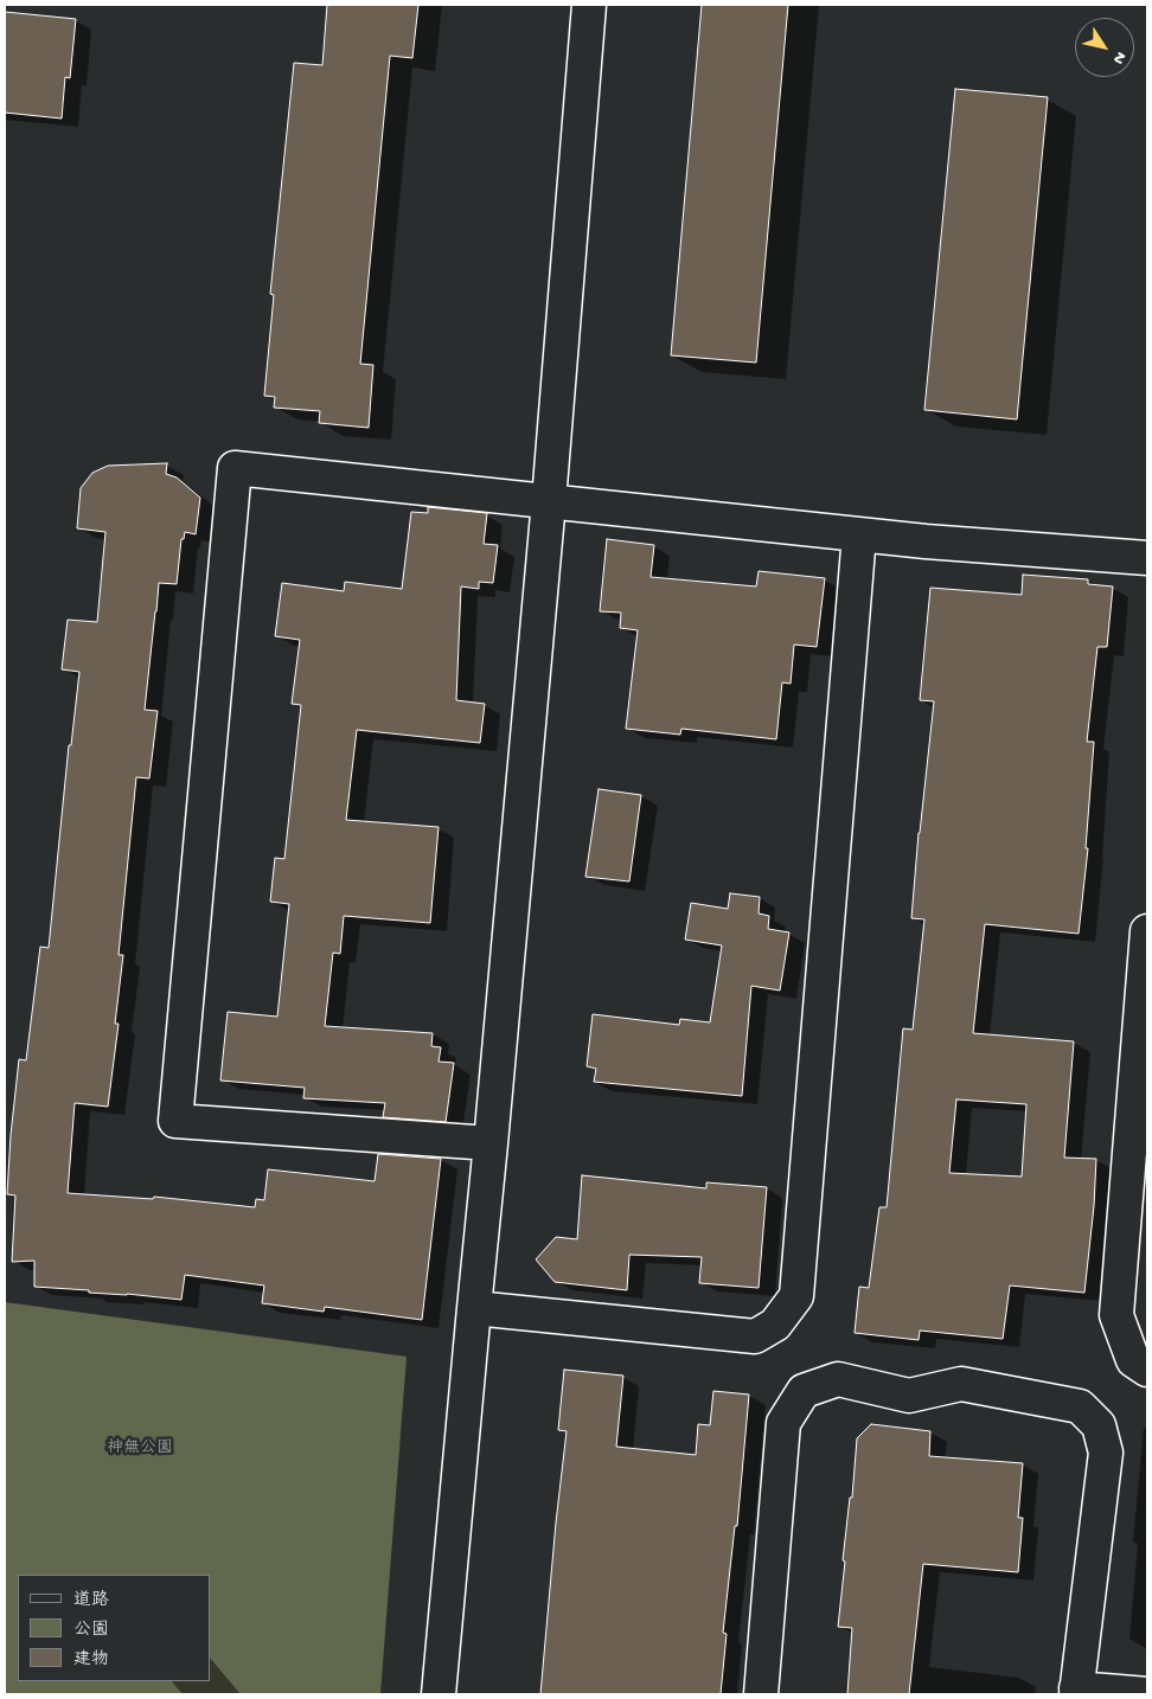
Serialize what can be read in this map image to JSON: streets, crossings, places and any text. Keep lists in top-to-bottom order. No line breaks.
{"parks":["神無公園"],"legend":["道路","公園","建物"],"north":"bottom right"}
